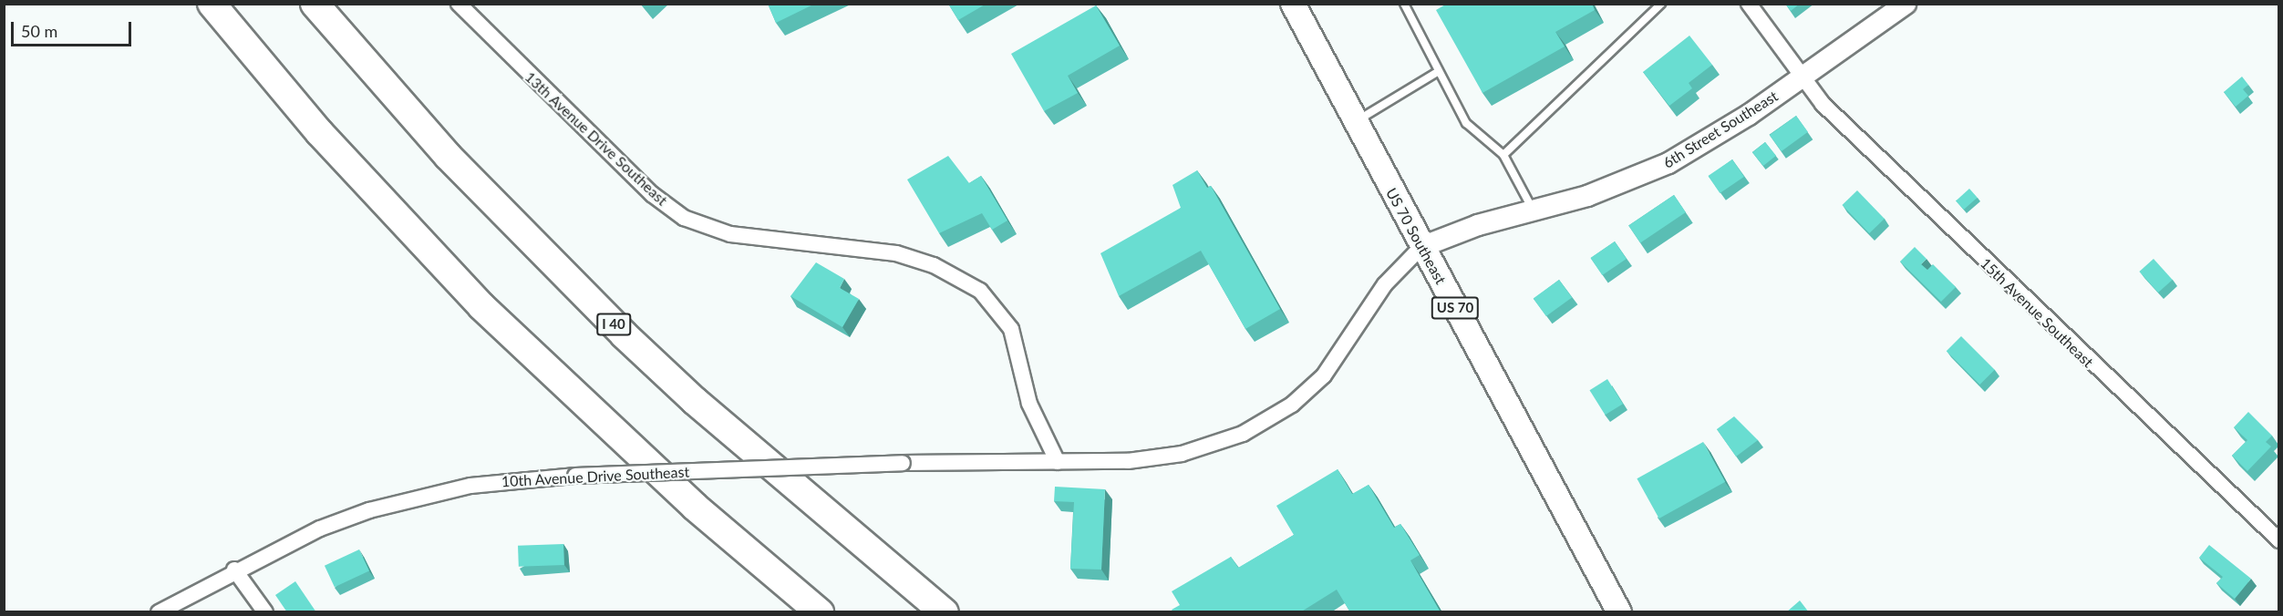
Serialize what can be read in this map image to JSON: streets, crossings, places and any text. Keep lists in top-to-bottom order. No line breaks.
{"streets":{"highway":["I 40"],"main road":["US 70 Southeast","US 70"],"street":["6th Street Southeast","13th Avenue Drive Southeast","15th Avenue Southeast","10th Avenue Drive Southeast"]},"crossings":[["6th Street Southeast","US 70 Southeast"],["6th Street Southeast","15th Avenue Southeast"],["6th Street Southeast","10th Avenue Drive Southeast"],["13th Avenue Drive Southeast","10th Avenue Drive Southeast"],["US 70 Southeast","10th Avenue Drive Southeast"]],"scale_bar":"50 m"}
